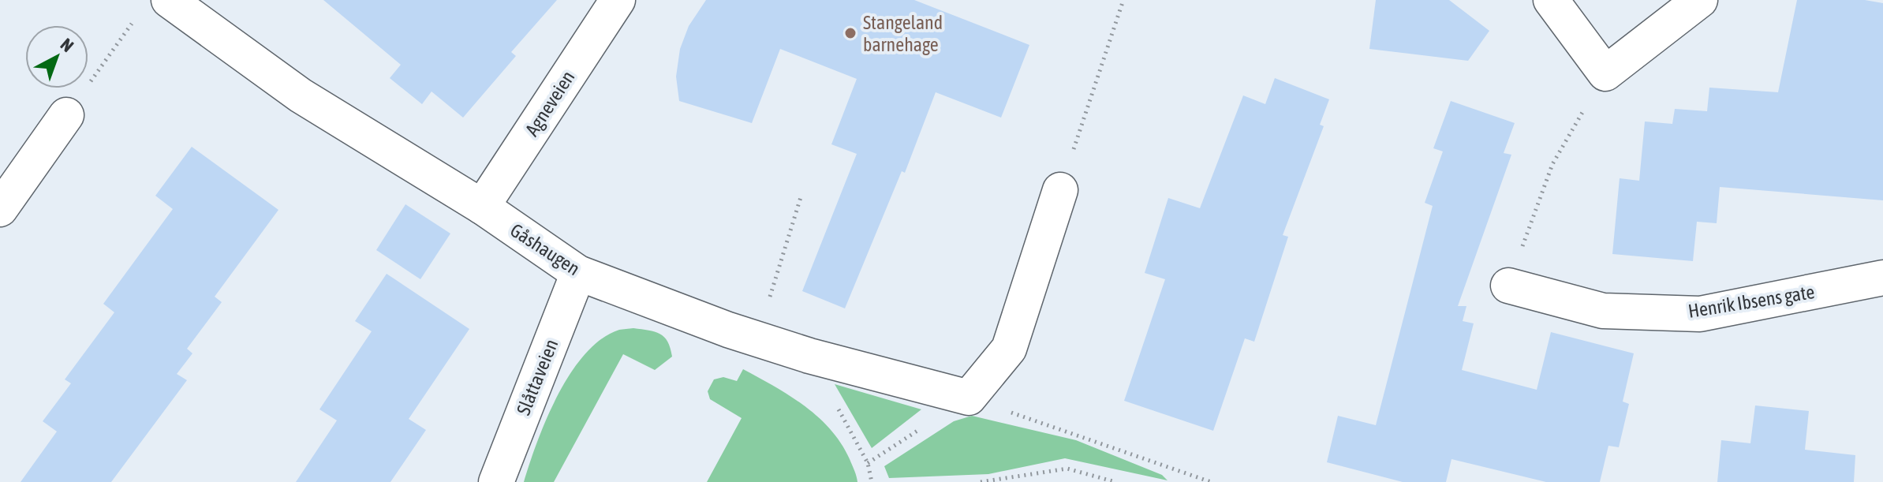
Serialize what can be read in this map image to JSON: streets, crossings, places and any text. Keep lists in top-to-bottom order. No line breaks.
{"streets":{"street":["Agneveien","Gåshaugen","Henrik Ibsens gate","Slåttaveien"]},"crossings":[["Agneveien","Gåshaugen"],["Gåshaugen","Slåttaveien"]],"places":["Stangeland barnehage"],"north":"top right"}
